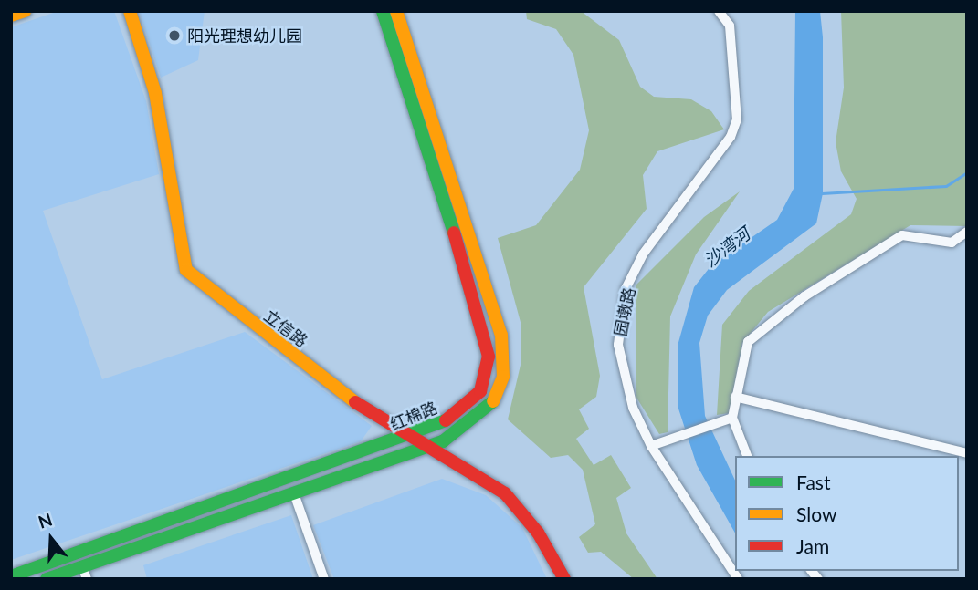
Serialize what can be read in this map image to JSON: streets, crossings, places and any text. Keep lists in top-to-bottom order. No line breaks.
{"streets":{"main road":["立信路","红棉路"],"street":["园墩路"]},"crossings":[["立信路","红棉路"]],"water":["沙湾河"],"places":["阳光理想幼儿园"],"legend":["Fast","Slow","Jam"],"north":"top"}
